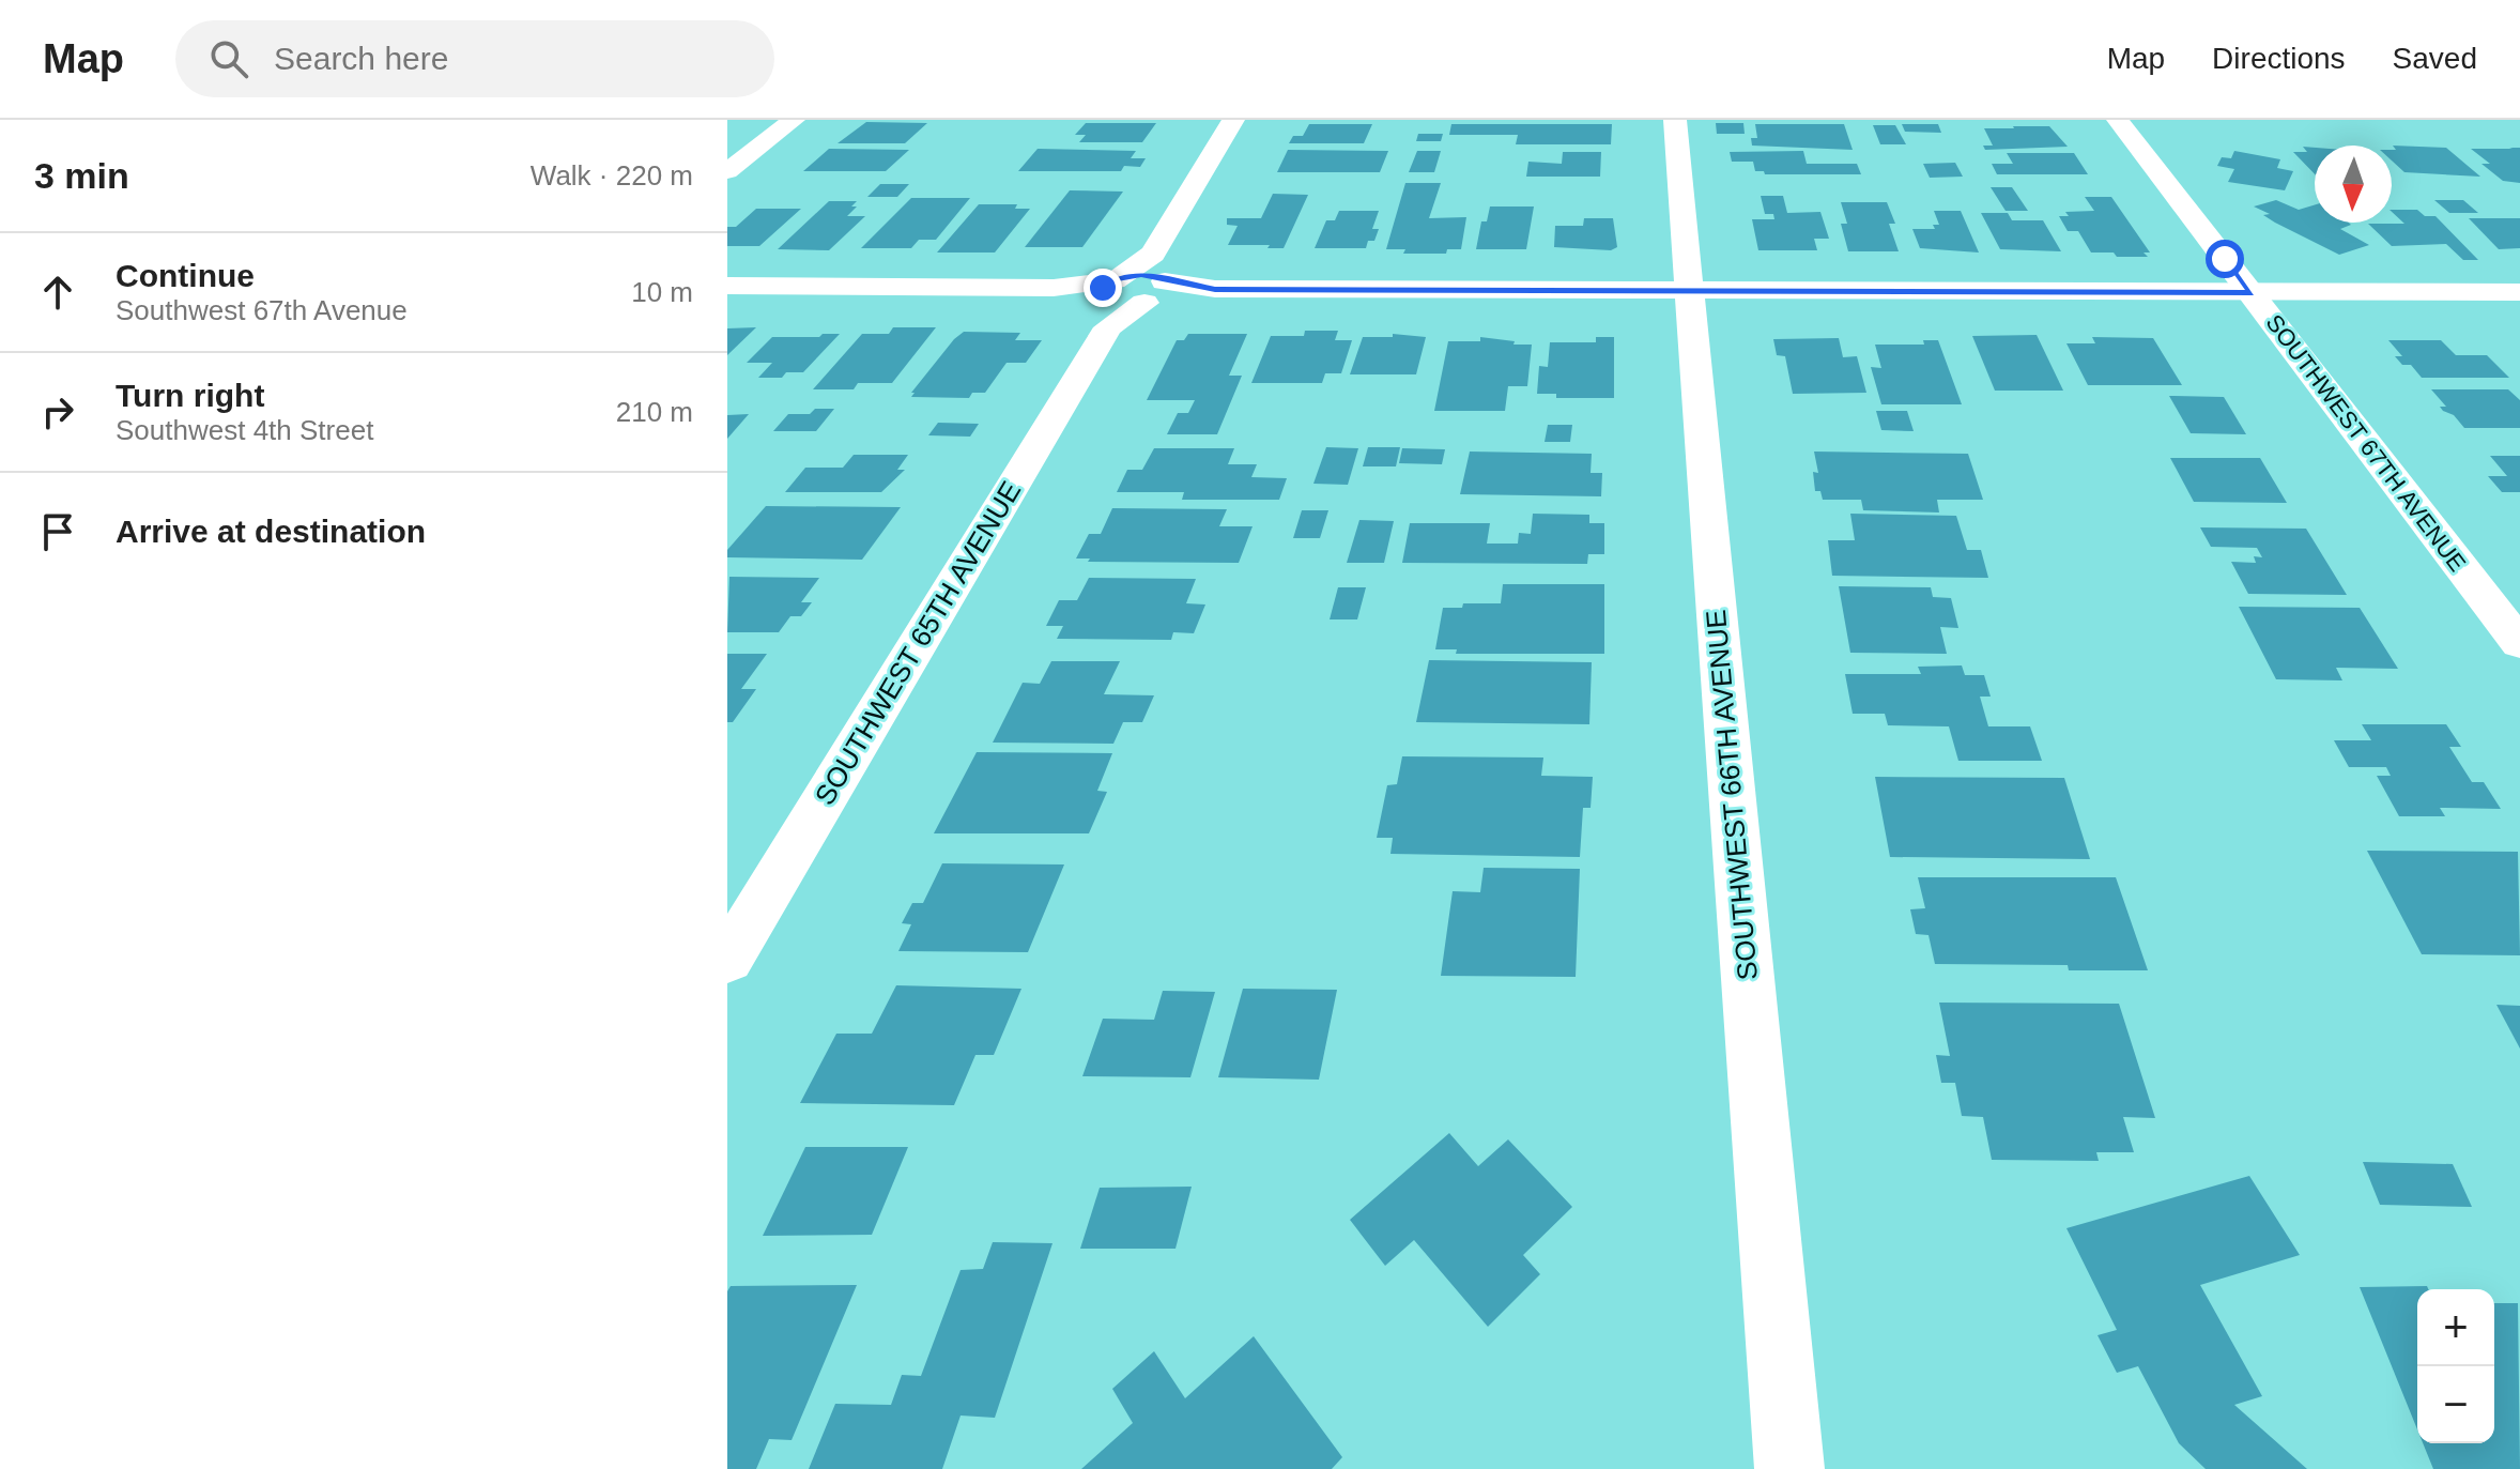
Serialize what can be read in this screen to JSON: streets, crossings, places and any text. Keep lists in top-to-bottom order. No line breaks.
{"streets":{"street":["SOUTHWEST 67TH AVENUE","SOUTHWEST 65TH AVENUE","SOUTHWEST 66TH AVENUE"]},"north":"bottom","page":{"header":"Map","search":"Search here","nav":["Map","Directions","Saved"],"heading":["3 min","Walk · 220 m"],"list":[["Continue","Southwest 67th Avenue","10 m"],["Turn right","Southwest 4th Street","210 m"],"Arrive at destination"],"map_buttons":["+","−"]}}
